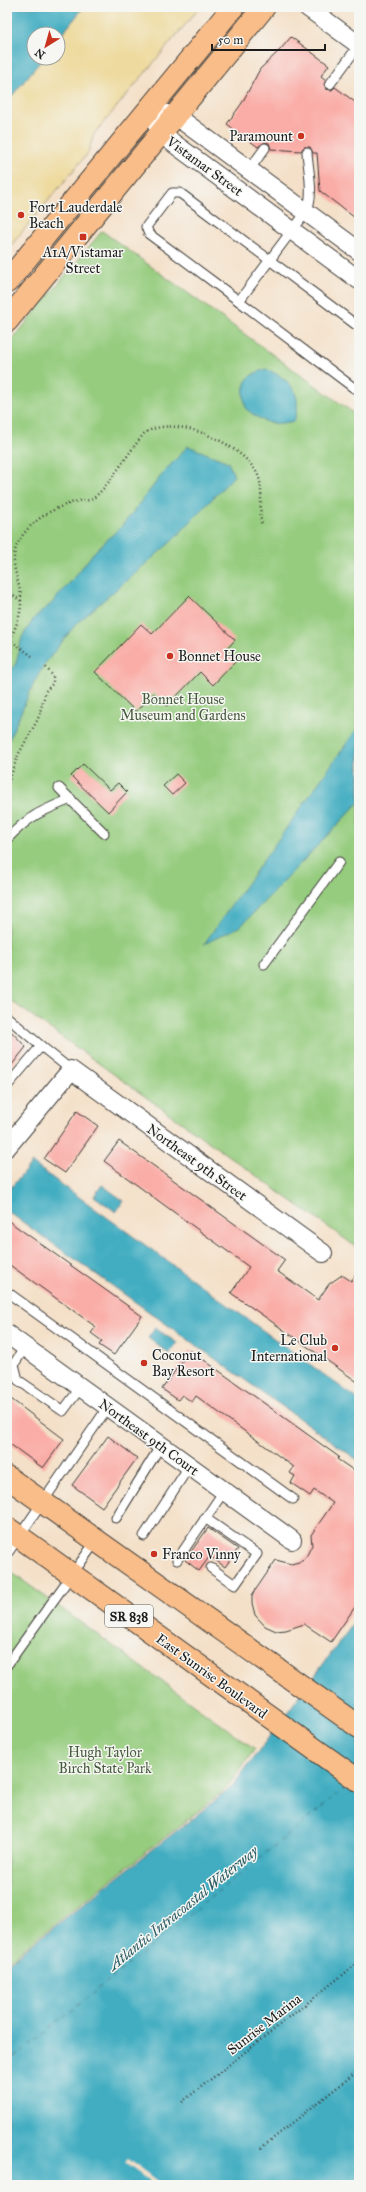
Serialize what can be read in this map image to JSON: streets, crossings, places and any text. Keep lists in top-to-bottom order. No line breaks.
{"streets":{"main road":["SR 838","East Sunrise Boulevard"],"street":["Vistamar Street","Northeast 9th Street","Northeast 9th Court"],"path":["Sunrise Marina"]},"water":["Atlantic Intracoastal Waterway"],"parks":["Bonnet House Museum and Gardens","Hugh Taylor Birch State Park"],"places":{"other":["Paramount","Fort Lauderdale Beach","Bonnet House","Le Club International","Coconut Bay Resort","Franco Vinny"],"transit":["A1A/Vistamar Street"]},"scale_bar":"50 m","north":"bottom left"}
